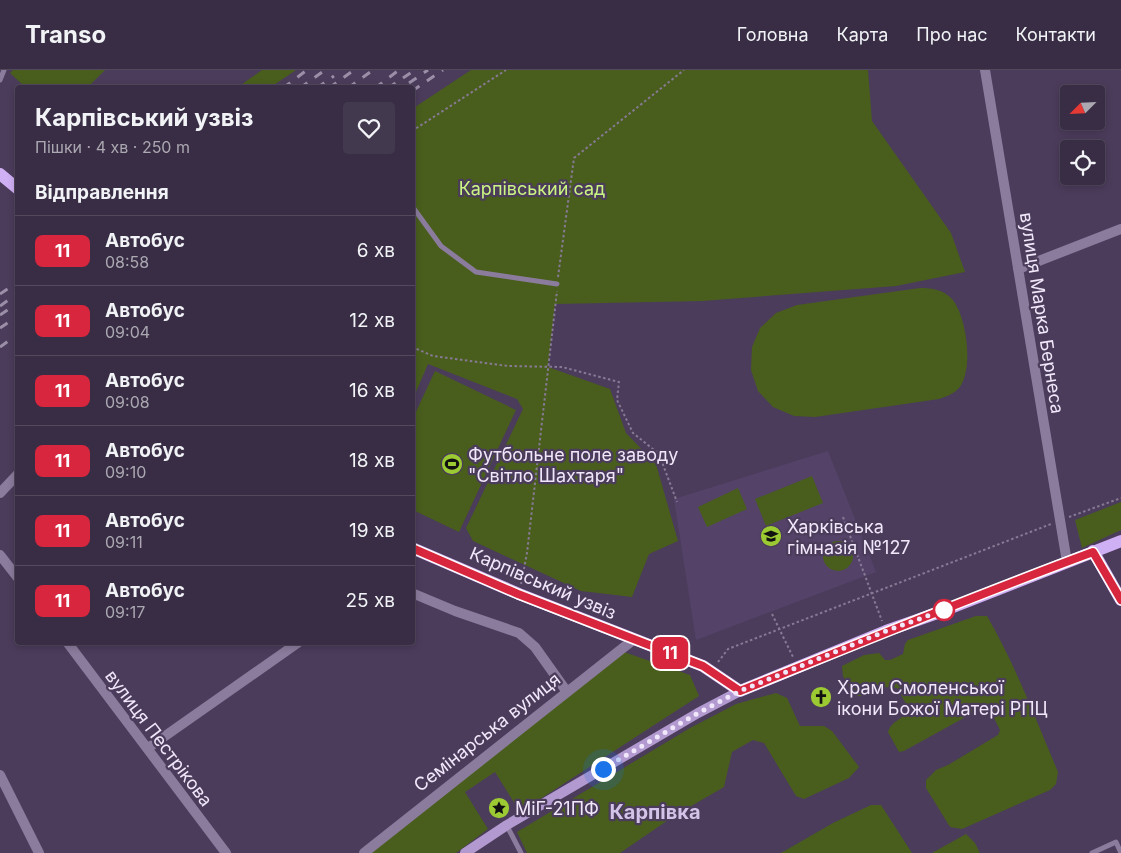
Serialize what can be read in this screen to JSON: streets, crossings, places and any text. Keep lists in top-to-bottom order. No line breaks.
{"streets":{"main road":["Карпівський узвіз"],"street":["вулиця Марка Бернеса","Семінарська вулиця","вулиця Пестрікова"]},"crossings":[["Карпівський узвіз","Семінарська вулиця"]],"districts":["Карпівка"],"parks":["Карпівський сад"],"places":{"sports":["Футбольне поле заводу \"Світло Шахтаря\""],"school or university":["Харківська гімназія №127"],"church":["Храм Смоленської ікони Божої Матері РПЦ"],"place":["МіГ-21ПФ"]},"lines":["bus line 11"],"north":"bottom left","page":{"header":"Transo","nav":["Головна","Карта","Про нас","Контакти"],"on_map":"11","heading":[["Карпівський узвіз","Пішки · 4 хв · 250 m"],"Відправлення"],"list":[{"mark":"11","name":"Автобус","note":"08:58","value":"6 хв"},{"mark":"11","name":"Автобус","note":"09:04","value":"12 хв"},{"mark":"11","name":"Автобус","note":"09:08","value":"16 хв"},{"mark":"11","name":"Автобус","note":"09:10","value":"18 хв"},{"mark":"11","name":"Автобус","note":"09:11","value":"19 хв"},{"mark":"11","name":"Автобус","note":"09:17","value":"25 хв"}]}}
